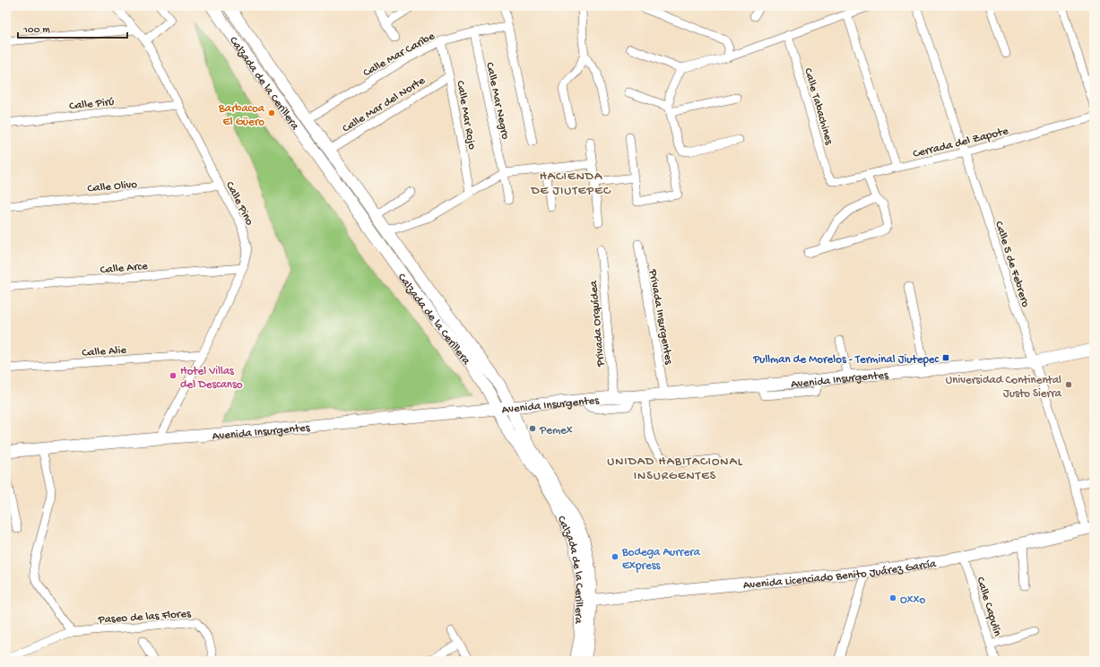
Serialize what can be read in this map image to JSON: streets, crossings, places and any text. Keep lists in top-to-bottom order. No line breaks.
{"streets":{"main road":["Calzada de la Cerillera","Avenida Insurgentes","Avenida Licenciado Benito Juárez García"],"street":["Calle Mar Caribe","Calle Mar Negro","Calle Pirú","Calle Mar del Norte","Calle Tabachines","Calle Mar Rojo","Cerrada del Zapote","Calle Olivo","Calle Pino","Calle 5 de Febrero","Calle Arce","Privada Insurgentes","Privada Orquídea","Calle Alie","Calle Capulín","Paseo de las Flores"]},"crossings":[["Calle Mar Caribe","Calzada de la Cerillera"],["Calle Mar Caribe","Calle Mar Negro"],["Calle Mar Caribe","Calle Mar Rojo"],["Calzada de la Cerillera","Calle Mar del Norte"],["Calzada de la Cerillera","Avenida Insurgentes"],["Calzada de la Cerillera","Avenida Licenciado Benito Juárez García"],["Calle Pirú","Calle Pino"],["Calle Mar del Norte","Calle Mar Rojo"],["Calle Tabachines","Cerrada del Zapote"],["Cerrada del Zapote","Calle 5 de Febrero"],["Calle Olivo","Calle Pino"],["Calle Pino","Calle Arce"],["Calle Pino","Calle Alie"],["Calle Pino","Avenida Insurgentes"],["Calle 5 de Febrero","Avenida Insurgentes"],["Calle 5 de Febrero","Avenida Licenciado Benito Juárez García"],["Privada Insurgentes","Avenida Insurgentes"],["Privada Orquídea","Avenida Insurgentes"],["Avenida Licenciado Benito Juárez García","Calle Capulín"]],"districts":["HACIENDA DE JIUTEPEC","UNIDAD HABITACIONAL INSURGENTES"],"places":{"other":["Barbacoa El Güero","Hotel Villas del Descanso","Universidad Continental Justo Sierra","Pemex","Bodega Aurrera Express","Oxxo"],"transit":["Pullman de Morelos - Terminal Jiutepec"]},"scale_bar":"100 m"}
